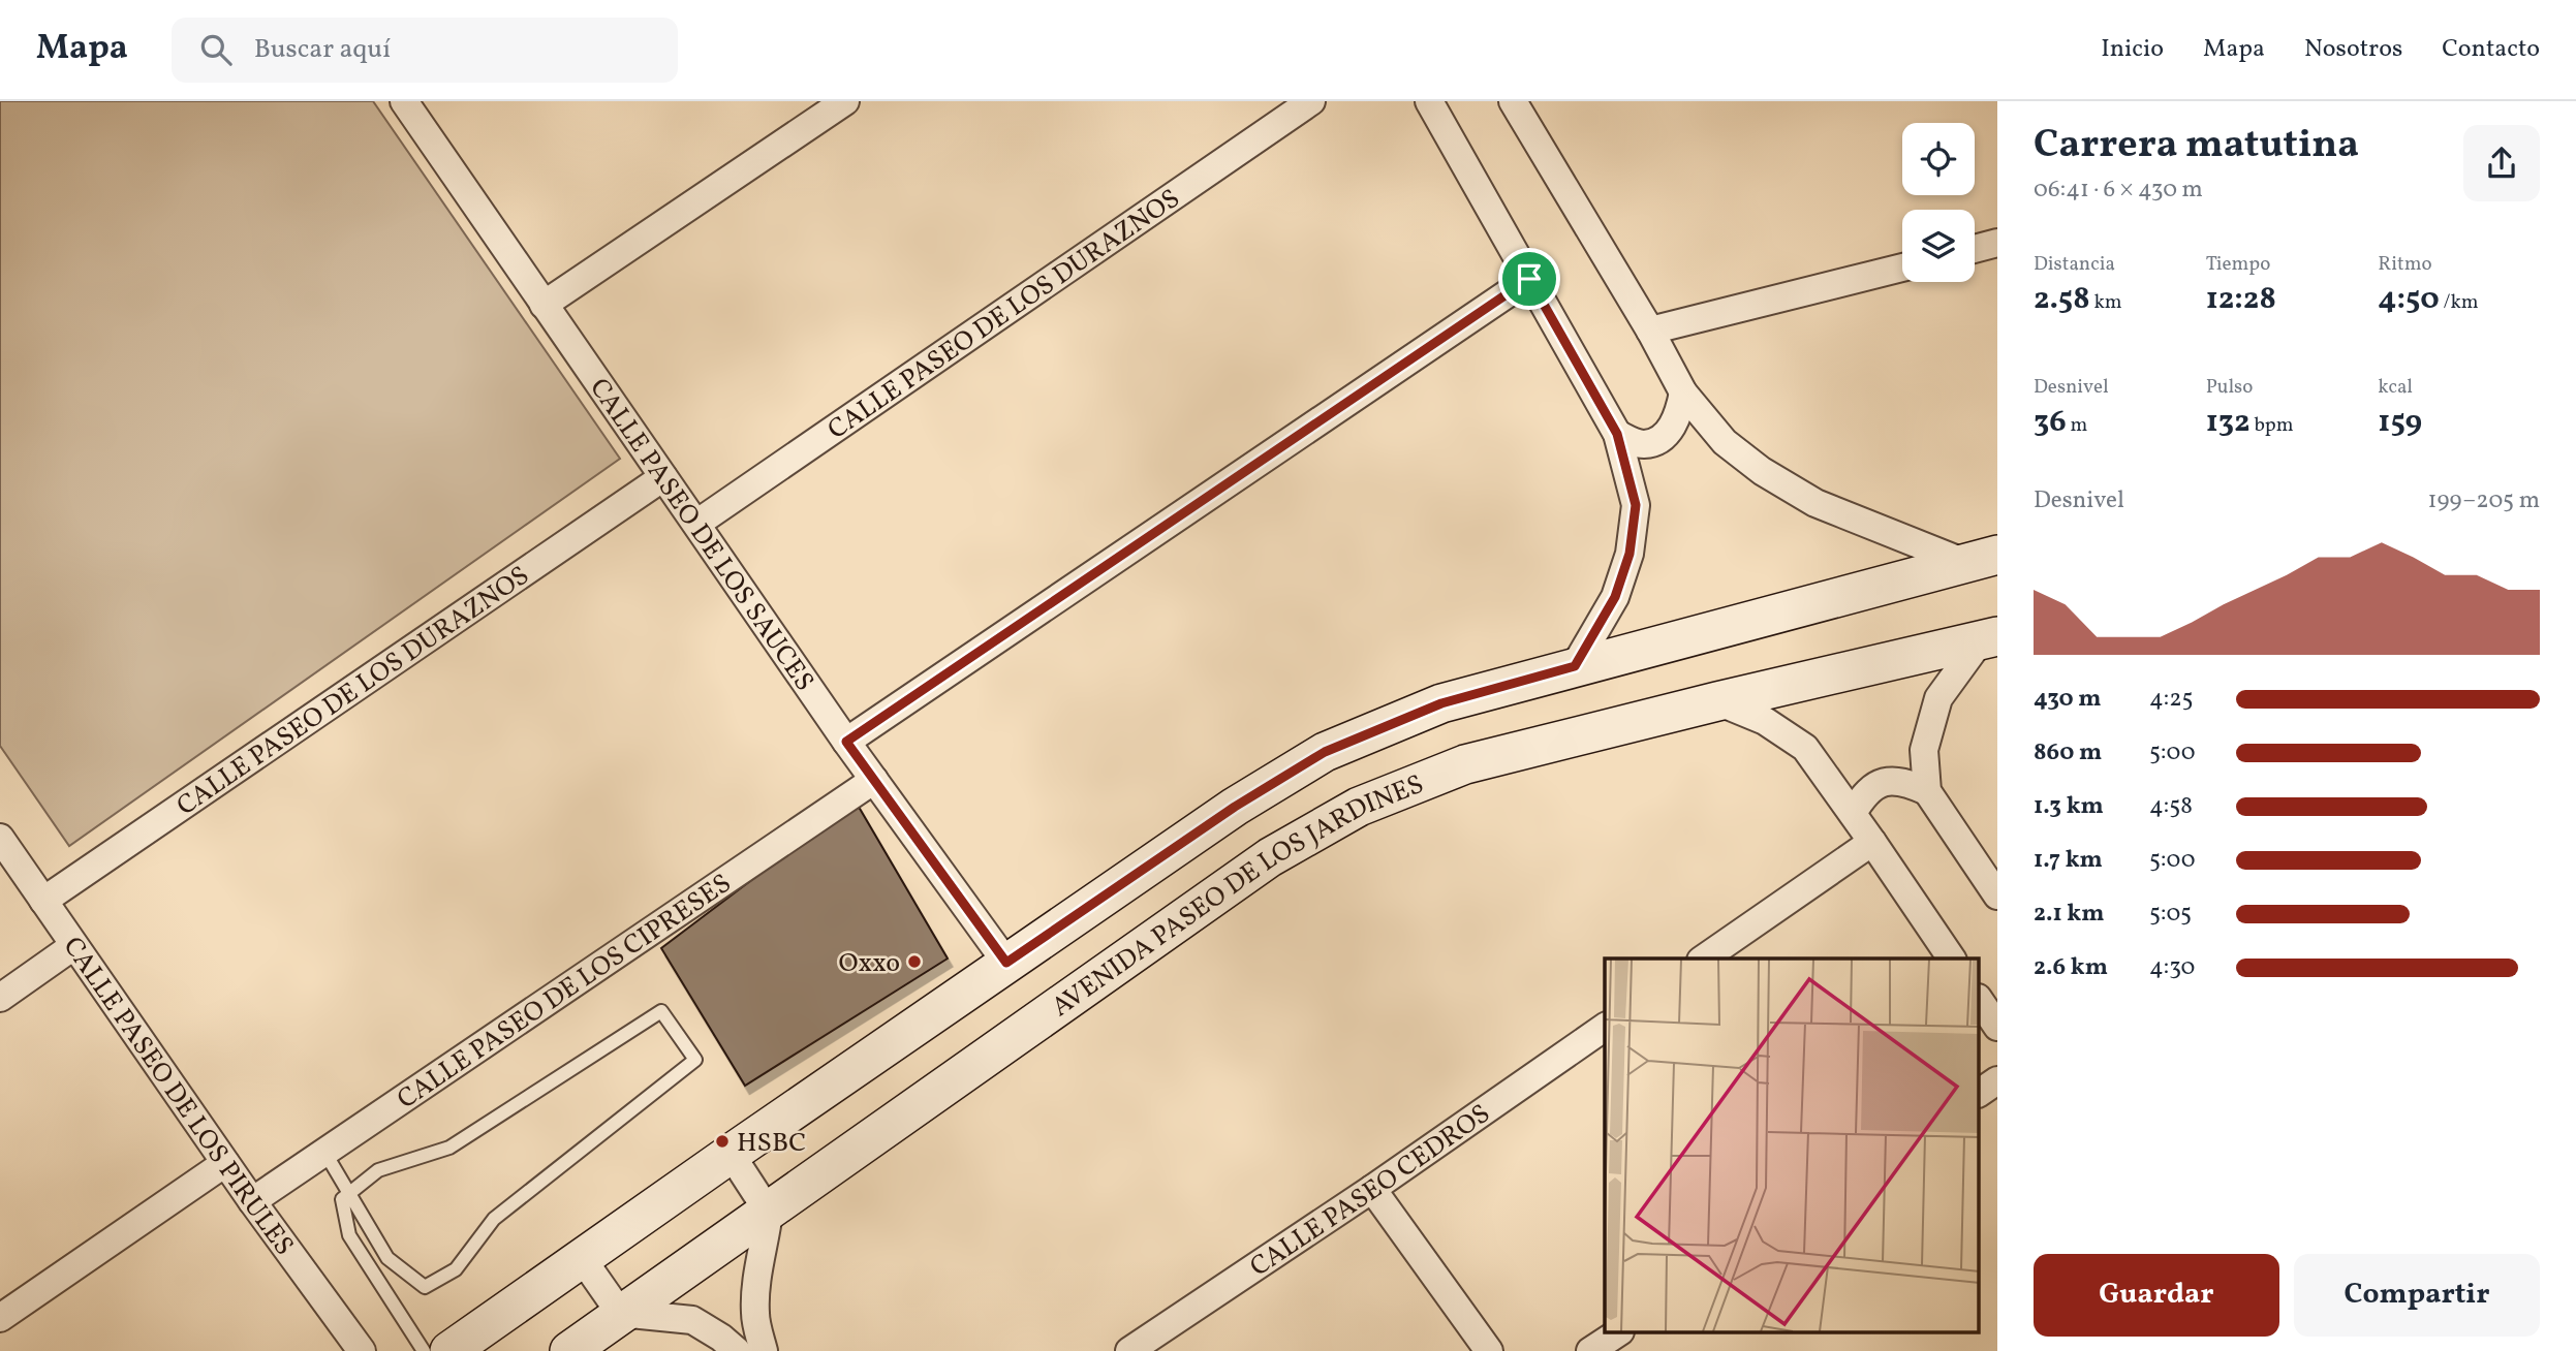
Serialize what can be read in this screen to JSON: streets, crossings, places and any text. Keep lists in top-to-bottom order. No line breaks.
{"streets":{"street":["CALLE PASEO DE LOS DURAZNOS","CALLE PASEO DE LOS SAUCES","AVENIDA PASEO DE LOS JARDINES","CALLE PASEO DE LOS CIPRESES","CALLE PASEO DE LOS PIRULES","CALLE PASEO CEDROS"]},"crossings":[["CALLE PASEO DE LOS DURAZNOS","CALLE PASEO DE LOS SAUCES"],["CALLE PASEO DE LOS DURAZNOS","CALLE PASEO DE LOS PIRULES"],["CALLE PASEO DE LOS SAUCES","CALLE PASEO DE LOS CIPRESES"],["CALLE PASEO DE LOS CIPRESES","CALLE PASEO DE LOS PIRULES"]],"places":["Oxxo","HSBC"],"page":{"header":"Mapa","search":"Buscar aquí","nav":["Inicio","Mapa","Nosotros","Contacto"],"heading":["Carrera matutina","06:41 · 6 × 430 m"],"stats":[["Distancia","2.58 km"],["Tiempo","12:28"],["Ritmo","4:50 /km"],["Desnivel","36 m"],["Pulso","132 bpm"],["kcal","159"]],"chart":["Desnivel","199–205 m"],"list":[{"name":"430 m","note":"4:25"},{"name":"860 m","note":"5:00"},{"name":"1.3 km","note":"4:58"},{"name":"1.7 km","note":"5:00"},{"name":"2.1 km","note":"5:05"},{"name":"2.6 km","note":"4:30"}],"buttons":["Guardar","Compartir"]}}
